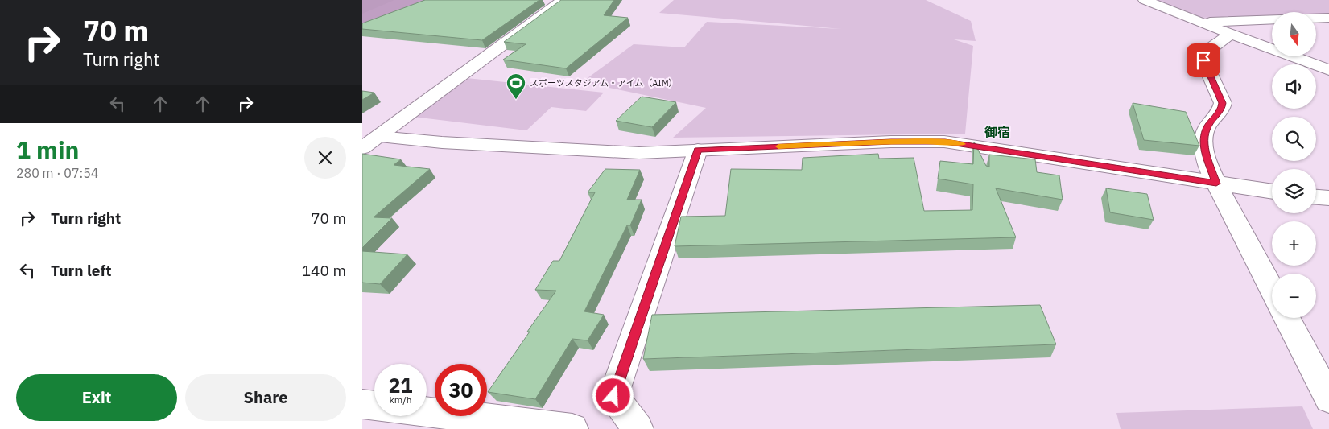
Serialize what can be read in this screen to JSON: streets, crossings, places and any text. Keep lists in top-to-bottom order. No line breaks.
{"districts":["御宿"],"places":{"sports":["スポーツスタジアム・アイム（AIM）"]},"north":"bottom","page":{"turn":["70 m","Turn right"],"map_buttons":["+","−"],"heading":["1 min","280 m · 07:54"],"list":[{"name":"Turn right","value":"70 m"},{"name":"Turn left","value":"140 m"}],"speed":"21 km/h","limit":"30","buttons":["Exit","Share"]}}
